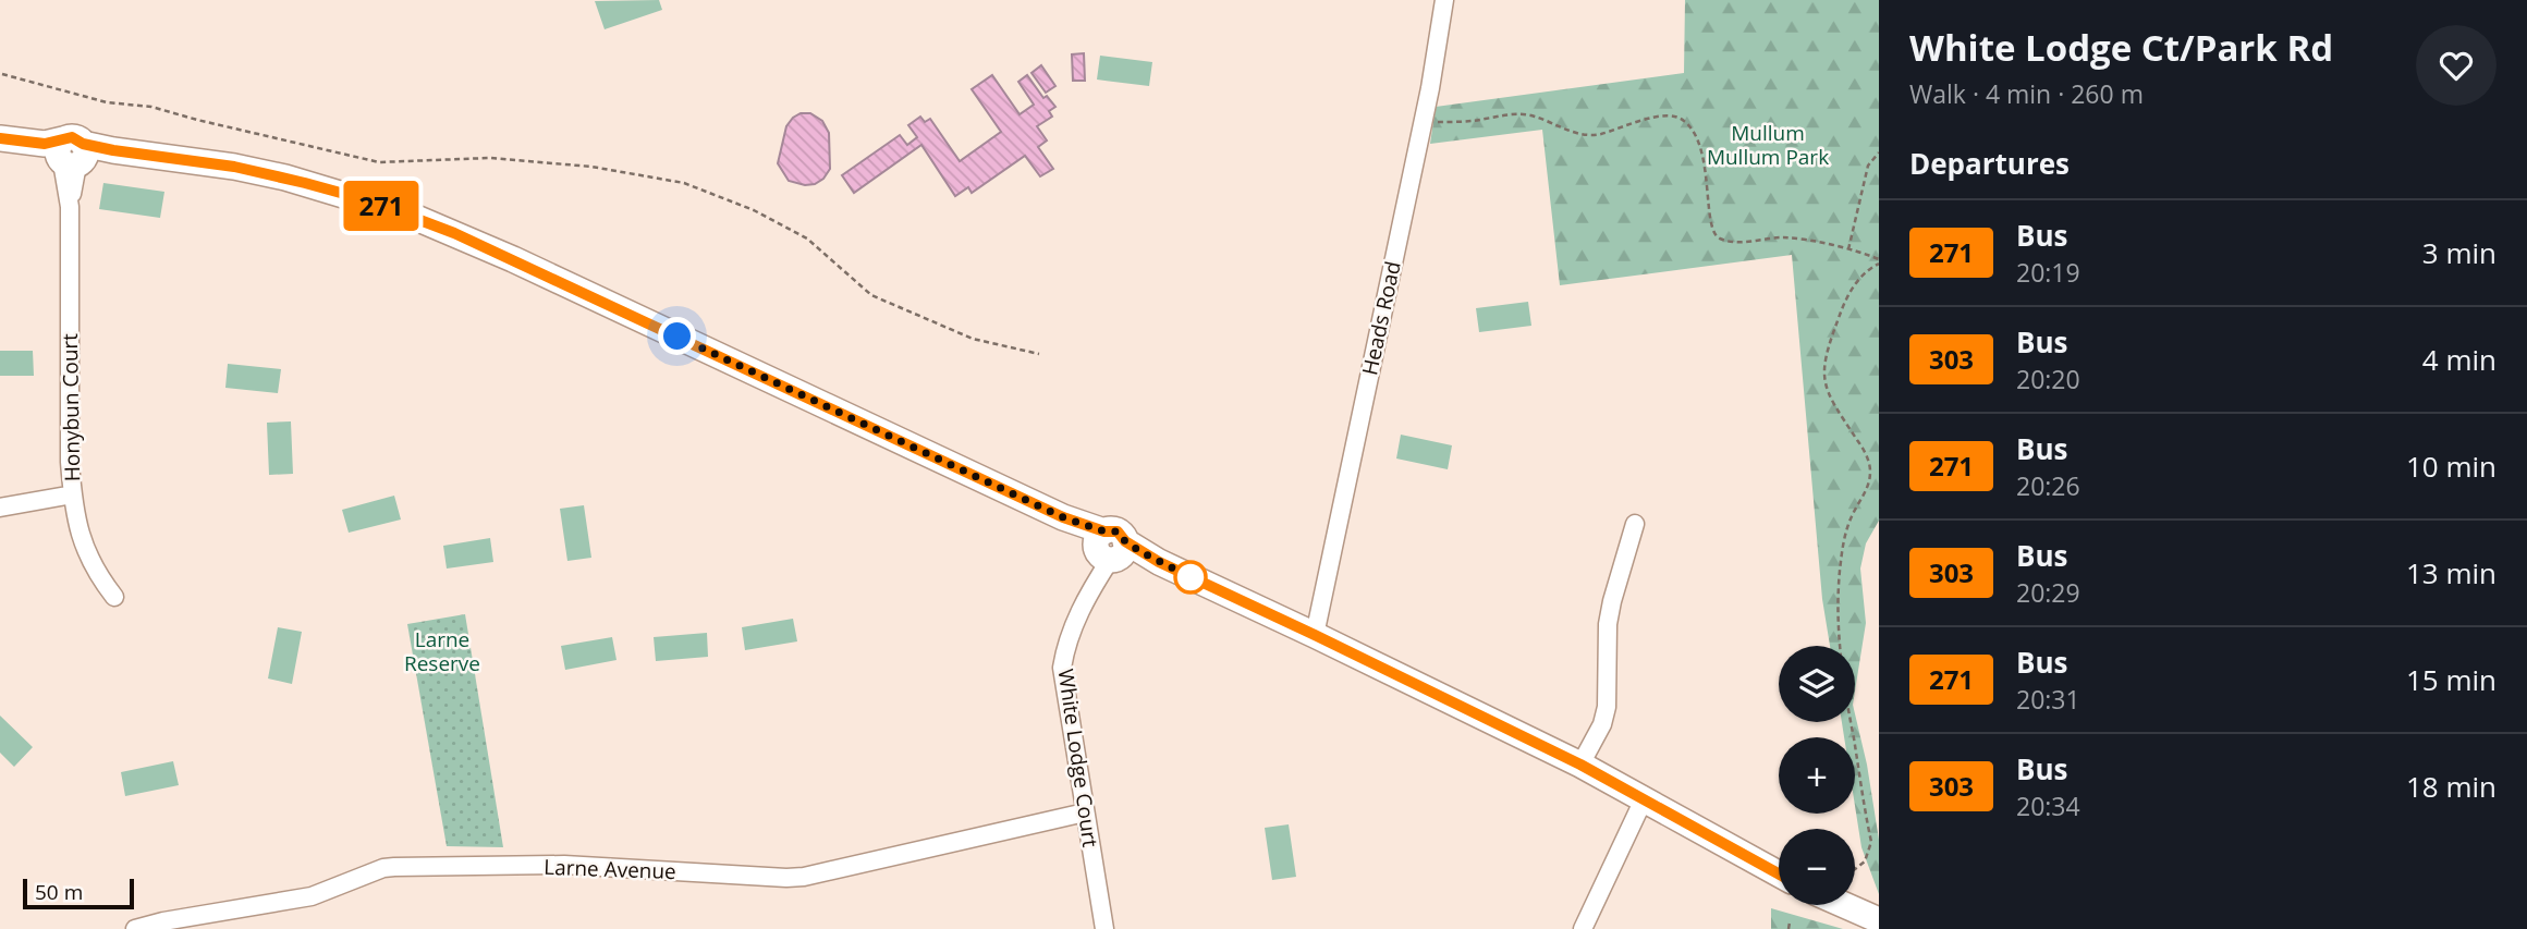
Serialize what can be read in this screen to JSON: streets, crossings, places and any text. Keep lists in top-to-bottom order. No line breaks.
{"streets":{"street":["Heads Road","Honybun Court","White Lodge Court","Larne Avenue"]},"crossings":[["White Lodge Court","Larne Avenue"]],"parks":["Mullum Mullum Park","Larne Reserve"],"lines":["bus line 271"],"scale_bar":"50 m","page":{"on_map":"271","heading":[["White Lodge Ct/Park Rd","Walk · 4 min · 260 m"],"Departures"],"list":[{"mark":"271","name":"Bus","note":"20:19","value":"3 min"},{"mark":"303","name":"Bus","note":"20:20","value":"4 min"},{"mark":"271","name":"Bus","note":"20:26","value":"10 min"},{"mark":"303","name":"Bus","note":"20:29","value":"13 min"},{"mark":"271","name":"Bus","note":"20:31","value":"15 min"},{"mark":"303","name":"Bus","note":"20:34","value":"18 min"}],"map_buttons":["+","−"],"scale":"50 m"}}
